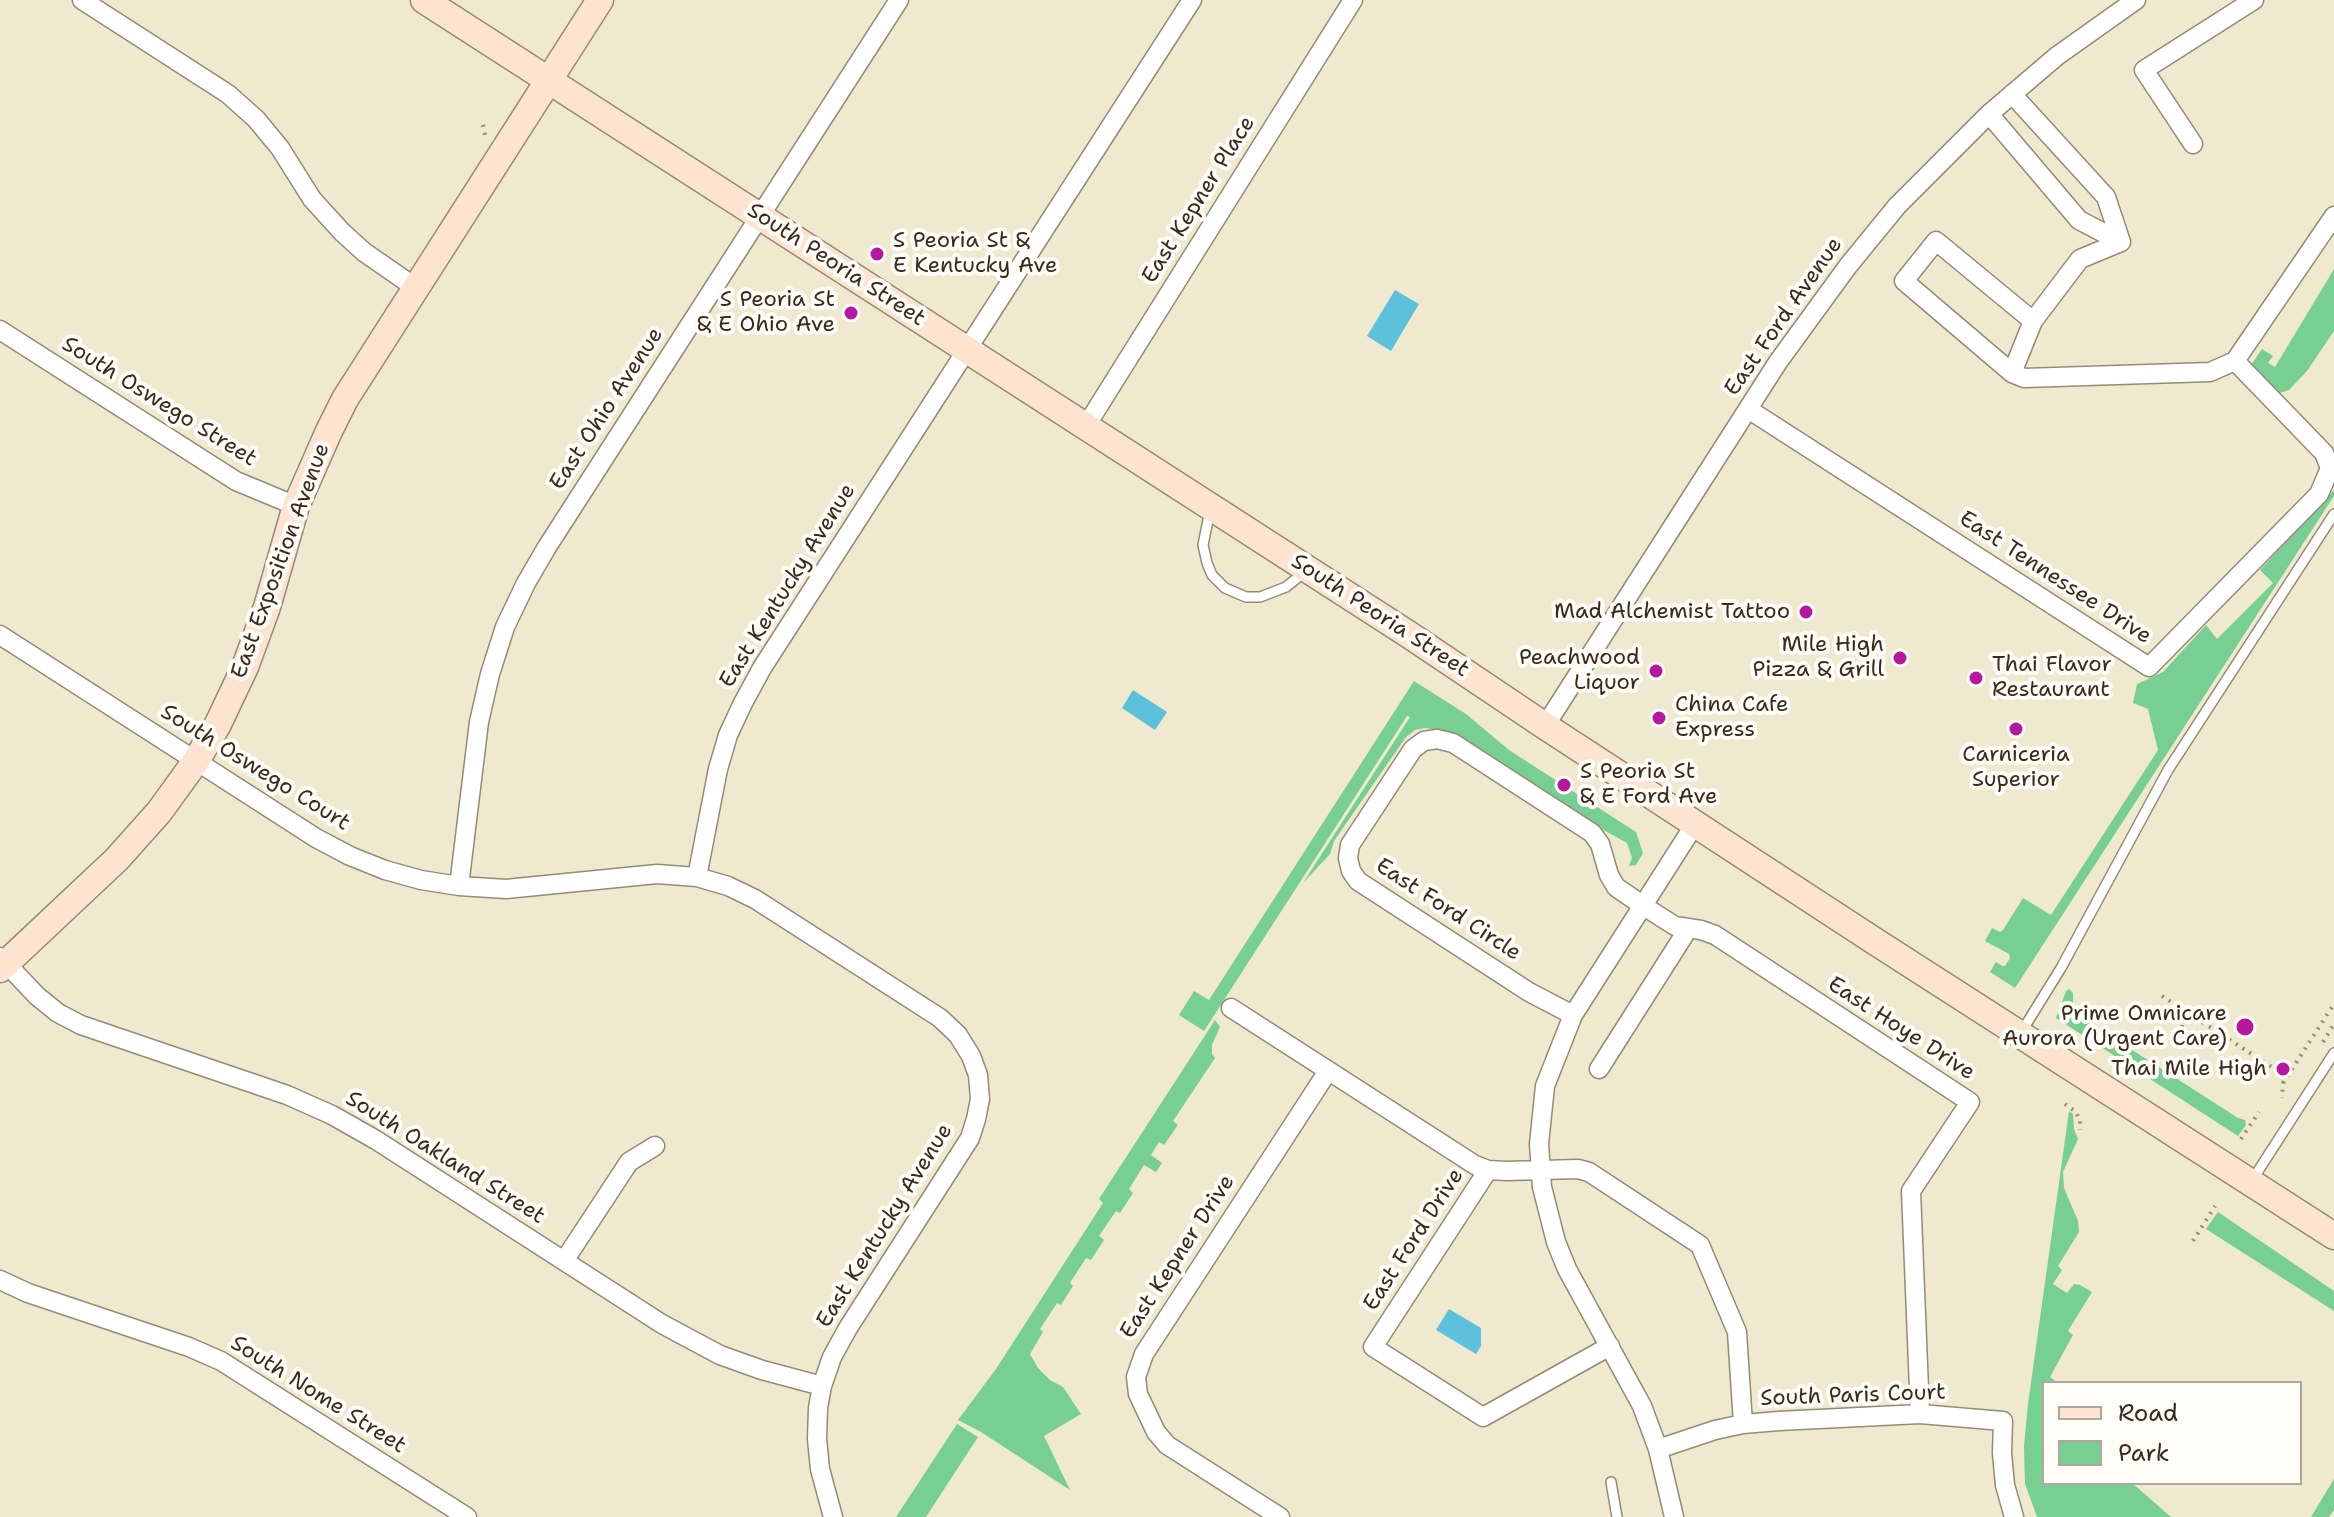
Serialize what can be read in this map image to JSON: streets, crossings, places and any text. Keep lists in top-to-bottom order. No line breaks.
{"streets":{"main road":["South Peoria Street","East Exposition Avenue"],"street":["East Kepner Place","East Ford Avenue","South Oswego Street","East Ohio Avenue","East Tennessee Drive","East Kentucky Avenue","South Oswego Court","East Ford Circle","East Hoye Drive","South Oakland Street","East Ford Drive","East Kepner Drive","South Nome Street","South Paris Court"]},"crossings":[["East Kepner Place","South Peoria Street"],["South Peoria Street","East Ford Avenue"],["South Peoria Street","East Ohio Avenue"],["South Peoria Street","East Exposition Avenue"],["South Peoria Street","East Kentucky Avenue"],["East Ford Avenue","East Tennessee Drive"],["South Oswego Street","East Exposition Avenue"],["East Ohio Avenue","South Oswego Court"],["East Exposition Avenue","South Oswego Court"],["East Exposition Avenue","South Oakland Street"],["East Kentucky Avenue","South Oswego Court"],["East Kentucky Avenue","South Oakland Street"],["East Ford Circle","East Hoye Drive"],["East Hoye Drive","South Paris Court"]],"places":["S Peoria St & E Kentucky Ave","S Peoria St & E Ohio Ave","Mad Alchemist Tattoo","Mile High Pizza & Grill","Peachwood Liquor","Thai Flavor Restaurant","China Cafe Express","Carniceria Superior","S Peoria St & E Ford Ave","Prime Omnicare Aurora (Urgent Care)","Thai Mile High"],"legend":["Road","Park"]}
